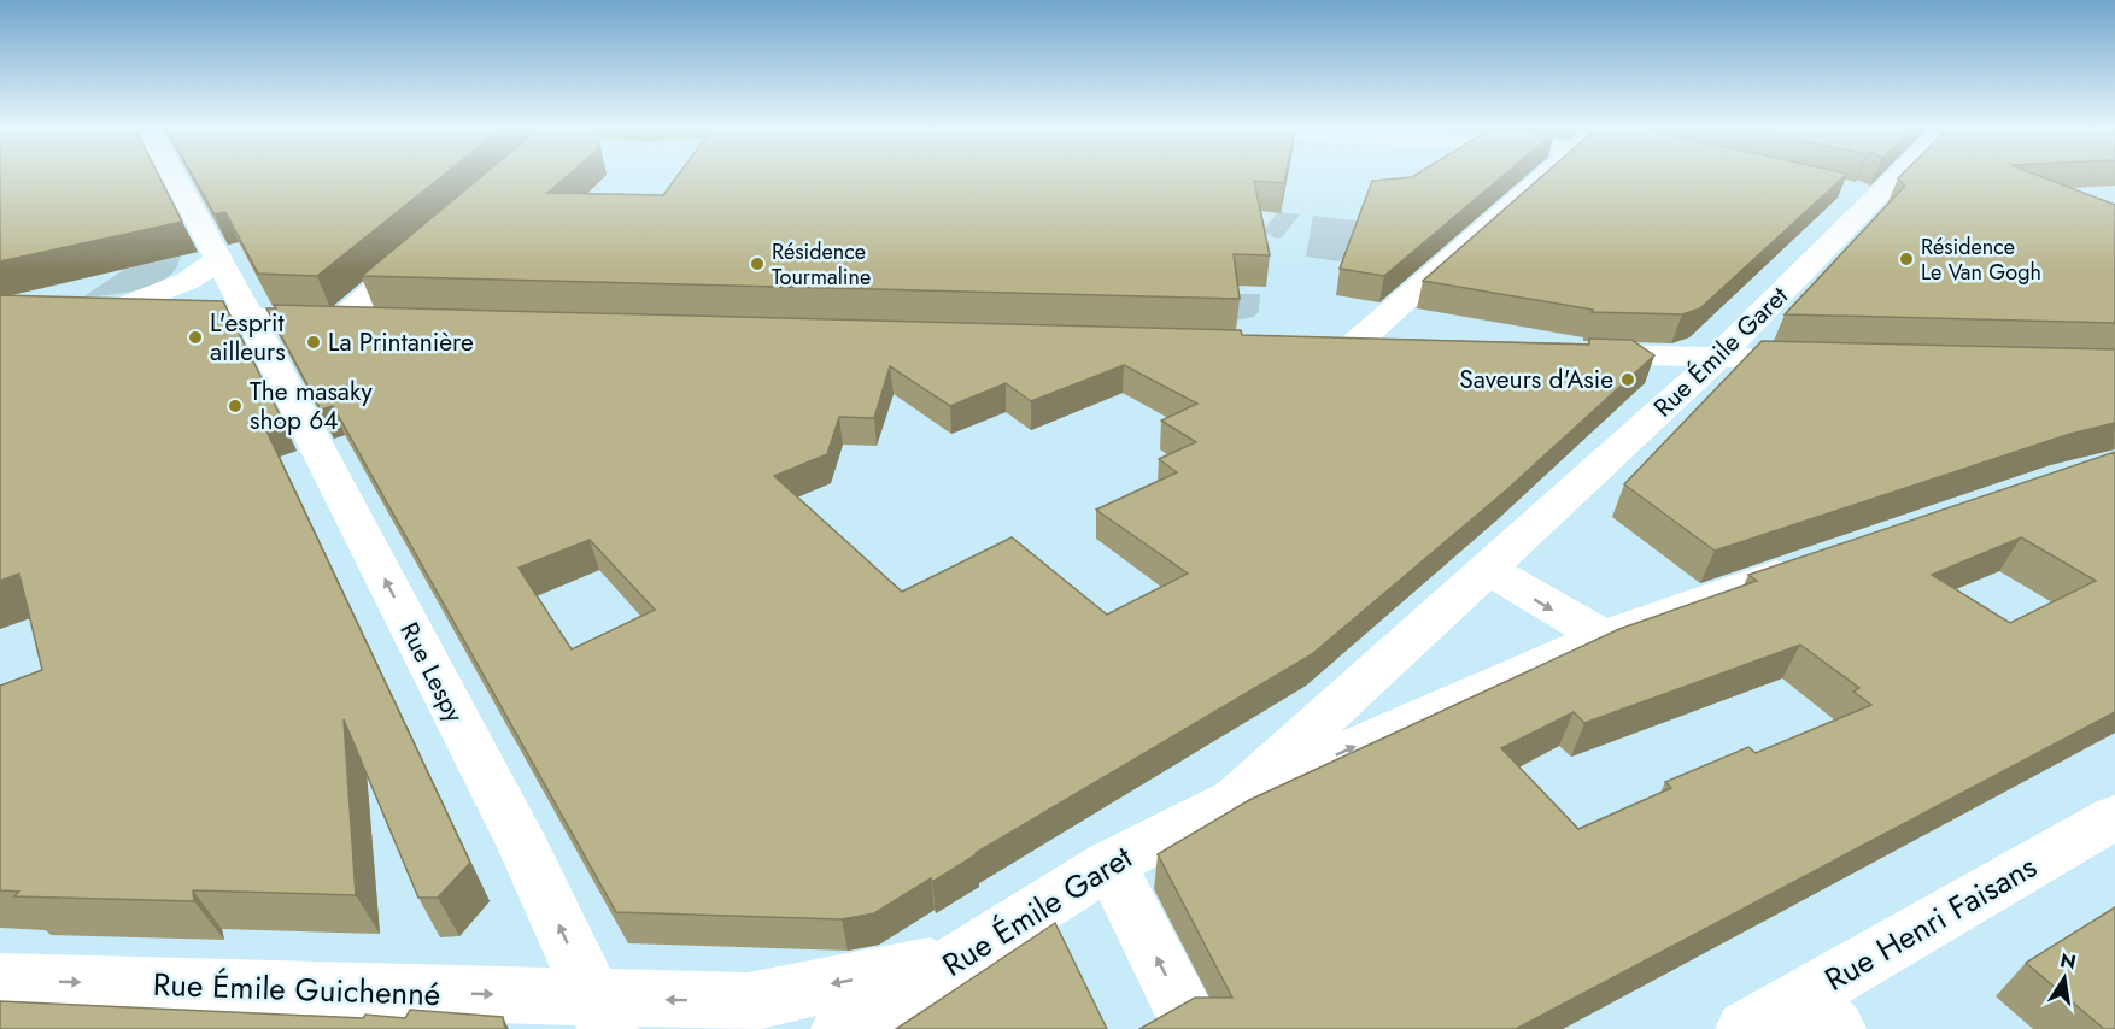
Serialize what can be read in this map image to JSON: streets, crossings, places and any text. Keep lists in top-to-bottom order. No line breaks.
{"streets":{"street":["Rue Émile Garet","Rue Lespy","Rue Henri Faisans","Rue Émile Guichenné"]},"crossings":[["Rue Émile Garet","Rue Émile Guichenné"],["Rue Lespy","Rue Émile Guichenné"]],"one_way":["Rue Lespy"],"places":["Résidence Le Van Gogh","Résidence Tourmaline","L'esprit ailleurs","La Printanière","Saveurs d'Asie","The masaky shop 64"],"north":"top"}
